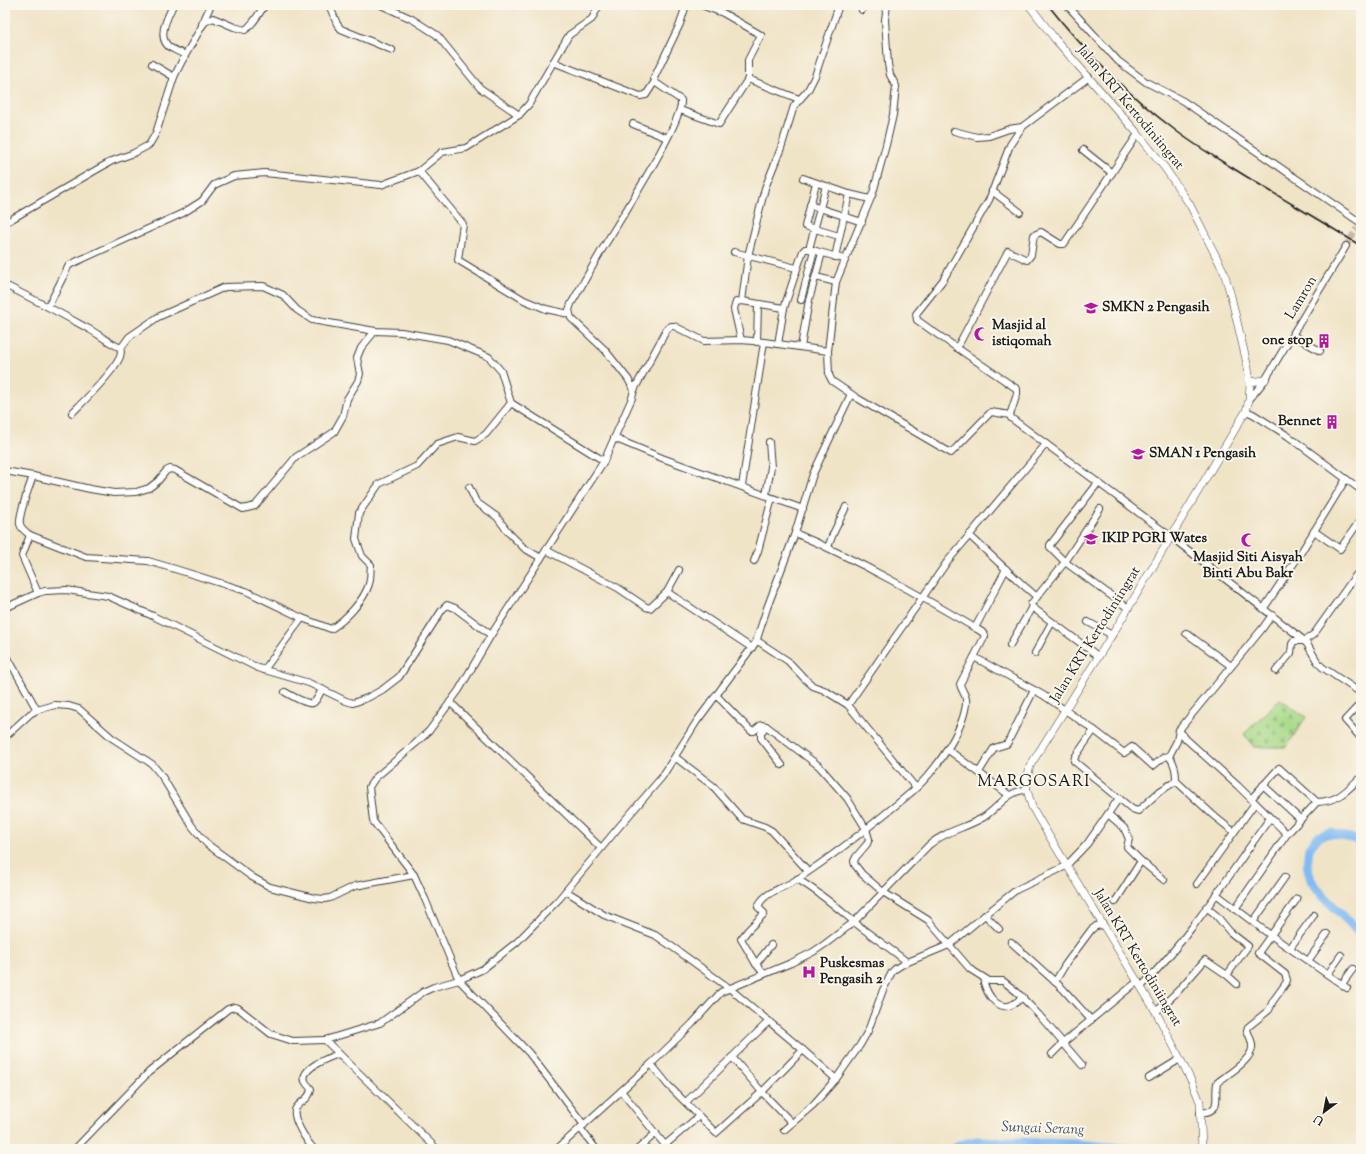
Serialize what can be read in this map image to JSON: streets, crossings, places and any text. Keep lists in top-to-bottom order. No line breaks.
{"streets":{"main road":["Jalan KRT Kertodiniingrat"],"street":["Lamron"]},"crossings":[["Jalan KRT Kertodiniingrat","Lamron"]],"districts":["MARGOSARI"],"water":["Sungai Serang"],"places":{"school or university":["SMKN 2 Pengasih","SMAN 1 Pengasih","IKIP PGRI Wates"],"mosque":["Masjid al istiqomah","Masjid Siti Aisyah Binti Abu Bakr"],"building":["one stop","Bennet"],"hospital":["Puskesmas Pengasih 2"]},"north":"bottom left"}
